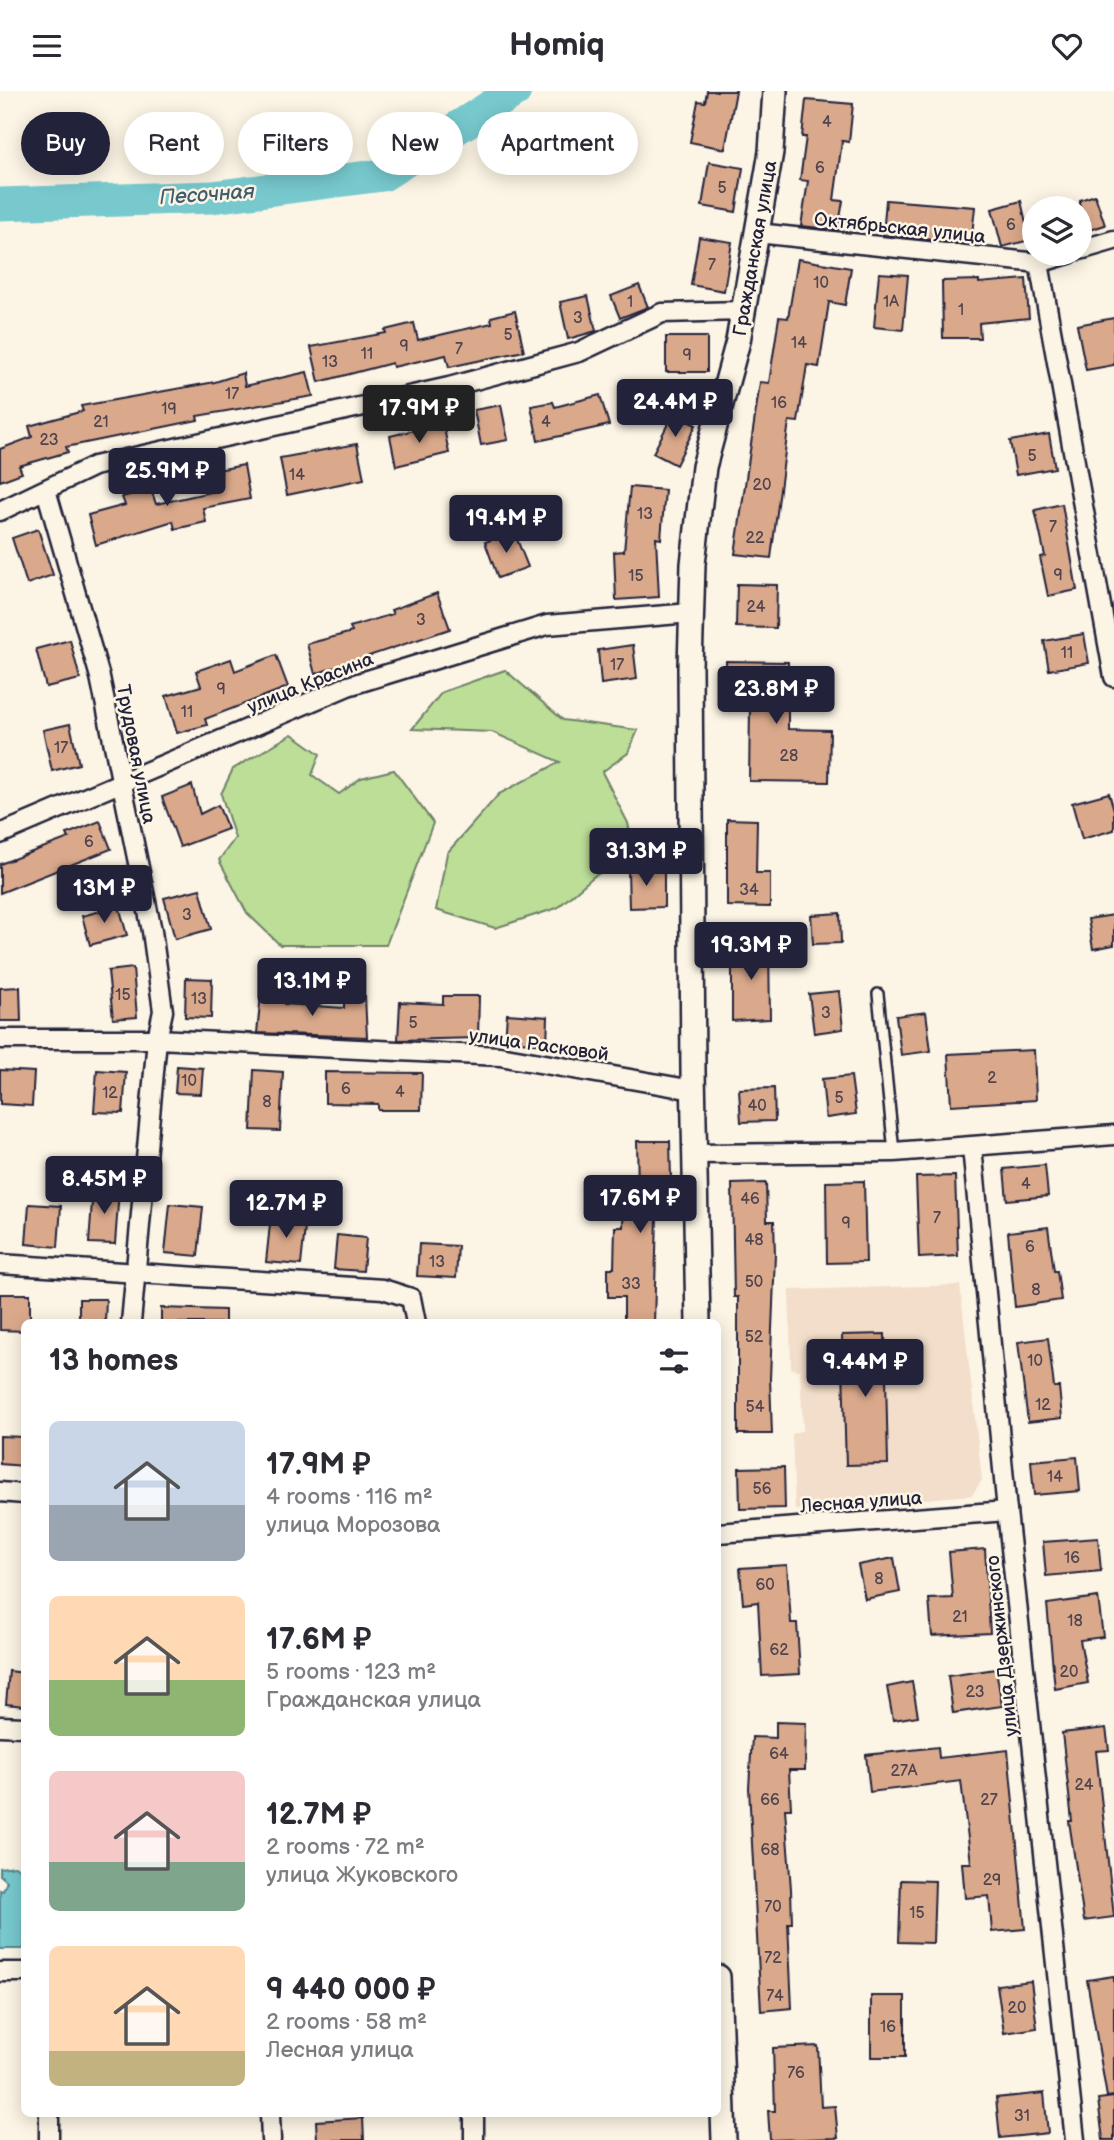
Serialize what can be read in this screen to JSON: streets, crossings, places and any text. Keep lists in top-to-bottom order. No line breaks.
{"streets":{"street":["Октябрьская улица","Гражданская улица","улица Красина","Трудовая улица","улица Расковой","Лесная улица","улица Дзержинского"]},"crossings":[["Октябрьская улица","Гражданская улица"],["Гражданская улица","улица Красина"],["Гражданская улица","улица Расковой"],["улица Красина","Трудовая улица"],["Трудовая улица","улица Расковой"],["Лесная улица","улица Дзержинского"]],"water":["Песочная"],"house_numbers":["4","6","5","6","7","10","1","1А","1","3","5","14","9","7","11","9","13","17","16","19","21","4","23","5","14","20","13","7","22","9","15","24","3","11","17","9","11","17","28","6","34","3","15","13","3","5","2","10","6","4","12","5","8","40","4","46","7","9","48","6","13","50","33","8","52","10","12","54","14","56","16","8","60","21","18","62","20","23","64","27А","24","66","27","68","29","70","15","72","74","20","16","76","31"],"page":{"header":"Homiq","chip":["Buy","Rent","Filters","New","Apartment"],"price":["24.4M ₽","17.9M ₽","25.9M ₽","19.4M ₽","23.8M ₽","31.3M ₽","13M ₽","19.3M ₽","13.1M ₽","8.45M ₽","17.6M ₽","12.7M ₽","9.44M ₽"],"heading":"13 homes","list":[{"name":"17.9M ₽","note":"4 rooms · 116 m² · улица Морозова"},{"name":"17.6M ₽","note":"5 rooms · 123 m² · Гражданская улица"},{"name":"12.7M ₽","note":"2 rooms · 72 m² · улица Жуковского"},{"name":"9 440 000 ₽","note":"2 rooms · 58 m² · Лесная улица"}]}}
